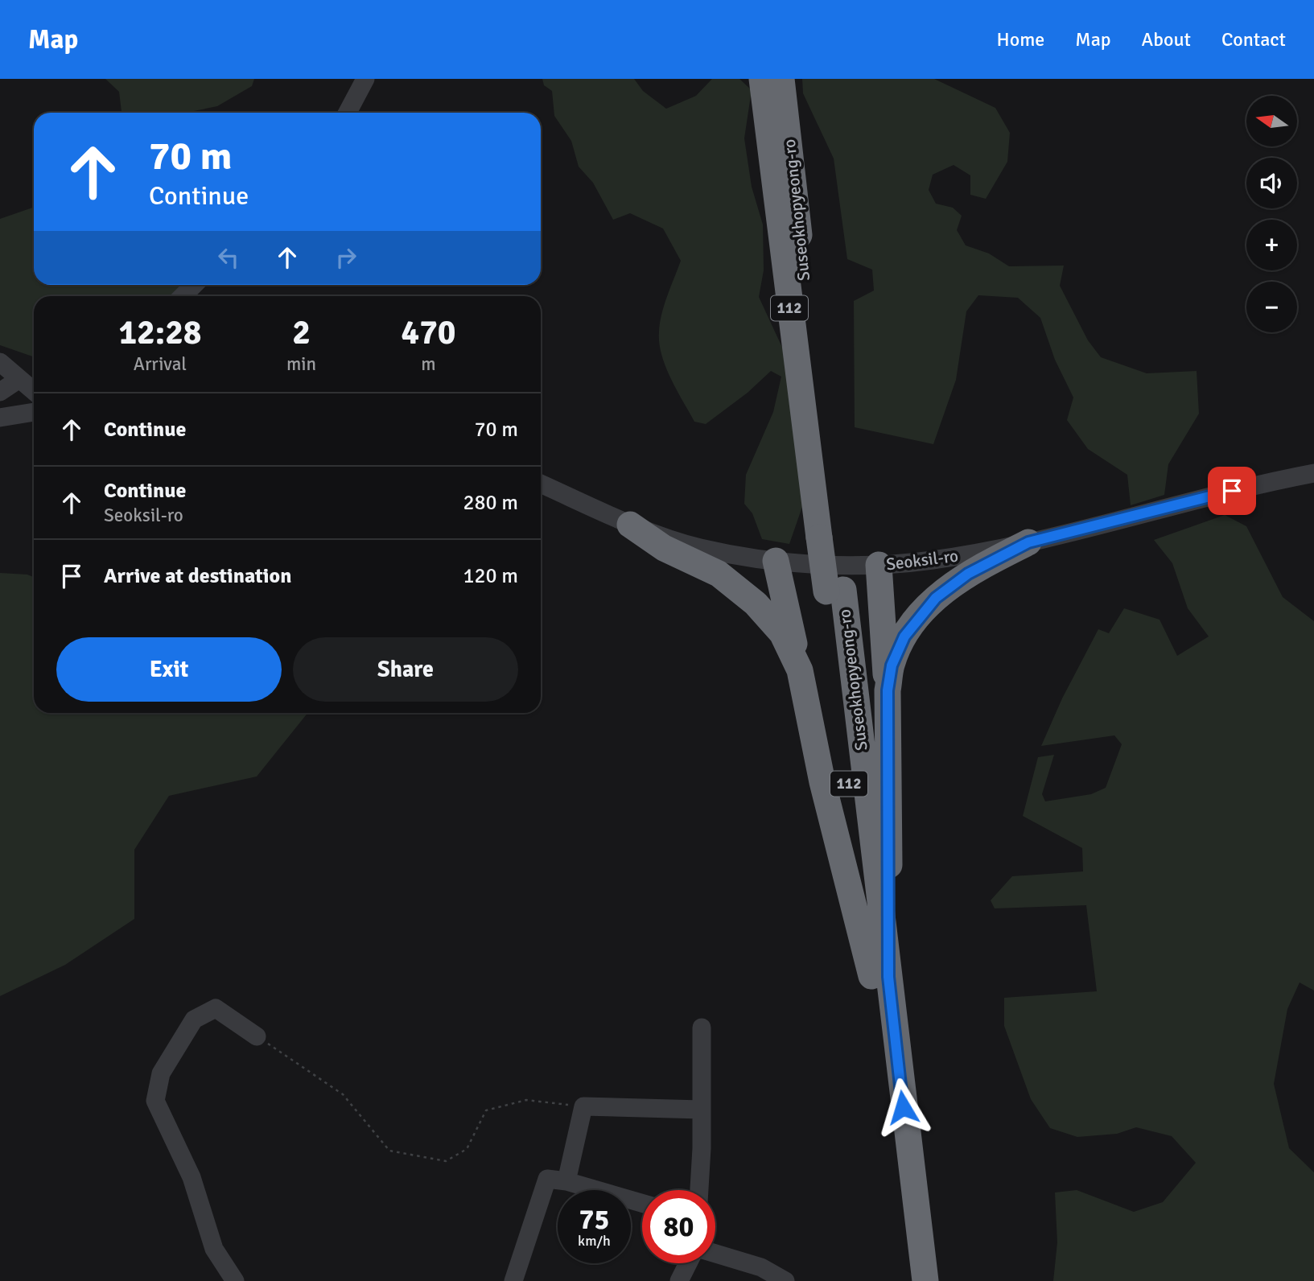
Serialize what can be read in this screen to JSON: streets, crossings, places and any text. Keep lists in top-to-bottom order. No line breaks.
{"streets":{"highway":["Suseokhopyeong-ro","112"],"street":["Seoksil-ro"]},"north":"left","page":{"header":"Map","nav":["Home","Map","About","Contact"],"map_buttons":["+","−"],"turn":["70 m","Continue"],"eta":["12:28","Arrival","2","min","470","m"],"list":[{"name":"Continue","value":"70 m"},{"name":"Continue","note":"Seoksil-ro","value":"280 m"},{"name":"Arrive at destination","value":"120 m"}],"buttons":["Exit","Share"],"speed":"75 km/h","limit":"80"}}
